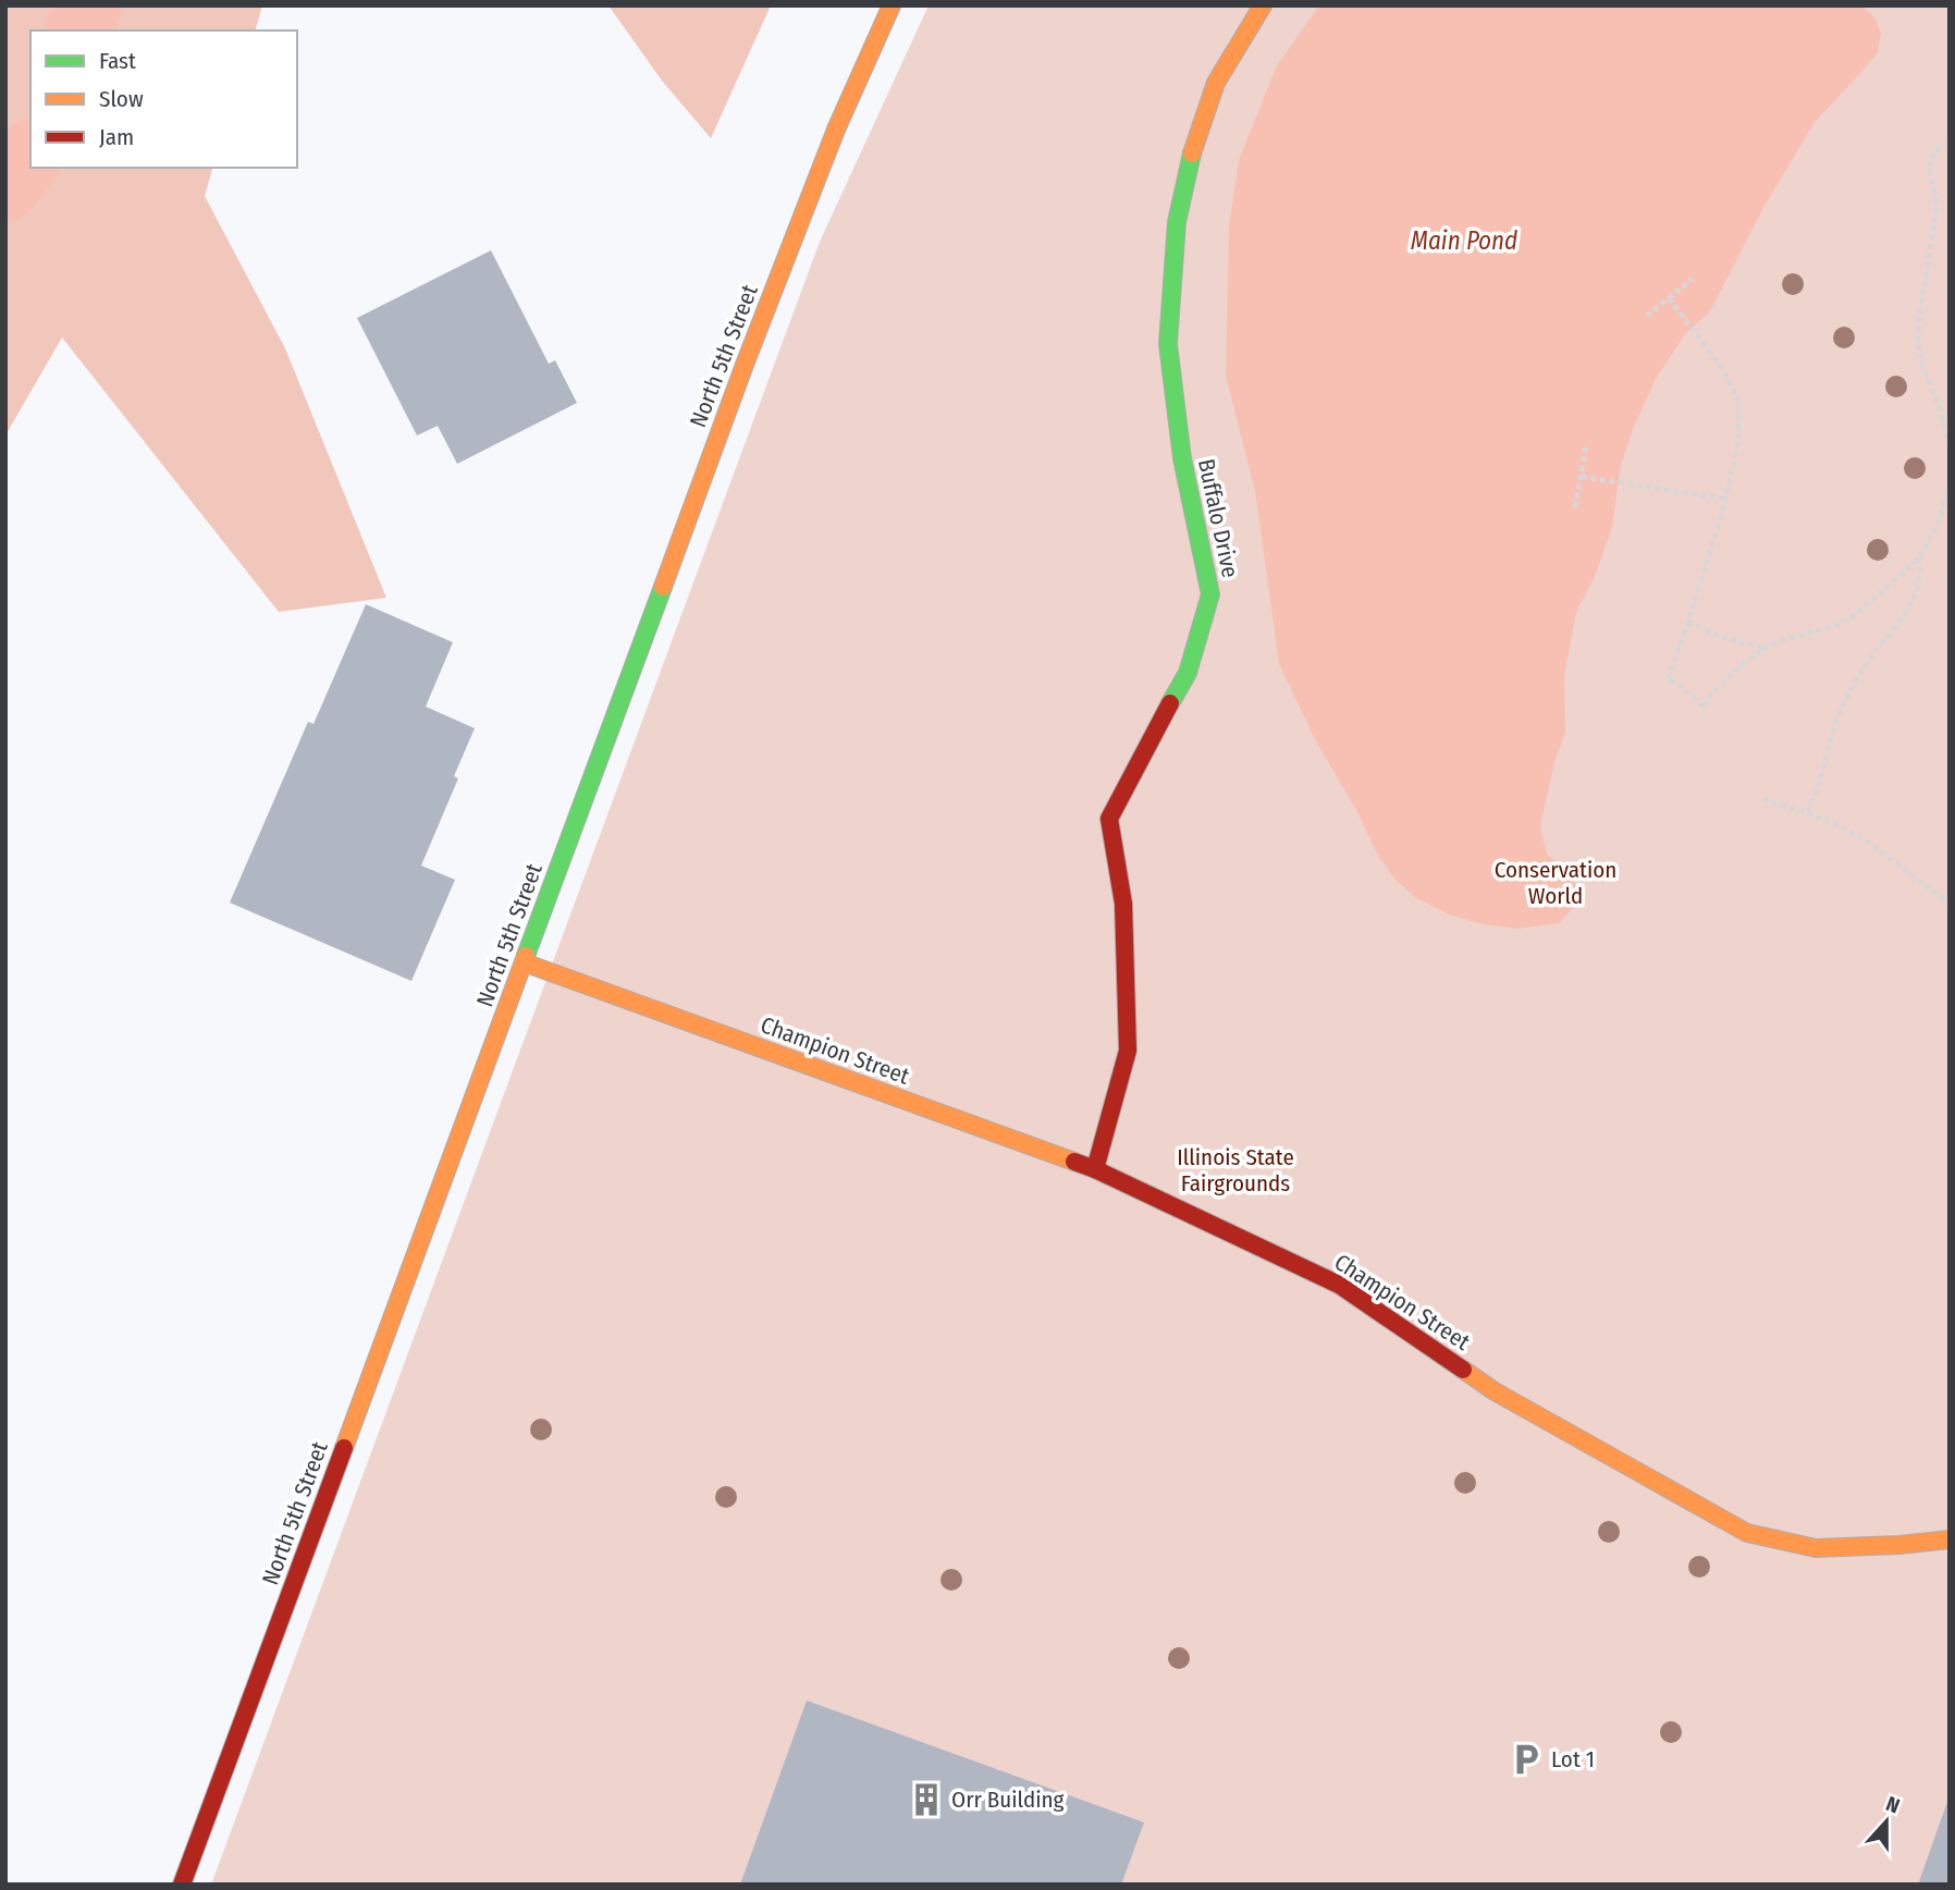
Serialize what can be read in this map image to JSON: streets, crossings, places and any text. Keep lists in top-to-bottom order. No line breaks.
{"streets":{"street":["North 5th Street","Buffalo Drive","Champion Street"]},"crossings":[["North 5th Street","Champion Street"],["Buffalo Drive","Champion Street"]],"water":["Main Pond"],"parks":["Conservation World","Illinois State Fairgrounds"],"places":{"parking":["Lot 1"],"building":["Orr Building"]},"legend":["Fast","Slow","Jam"],"north":"top"}
